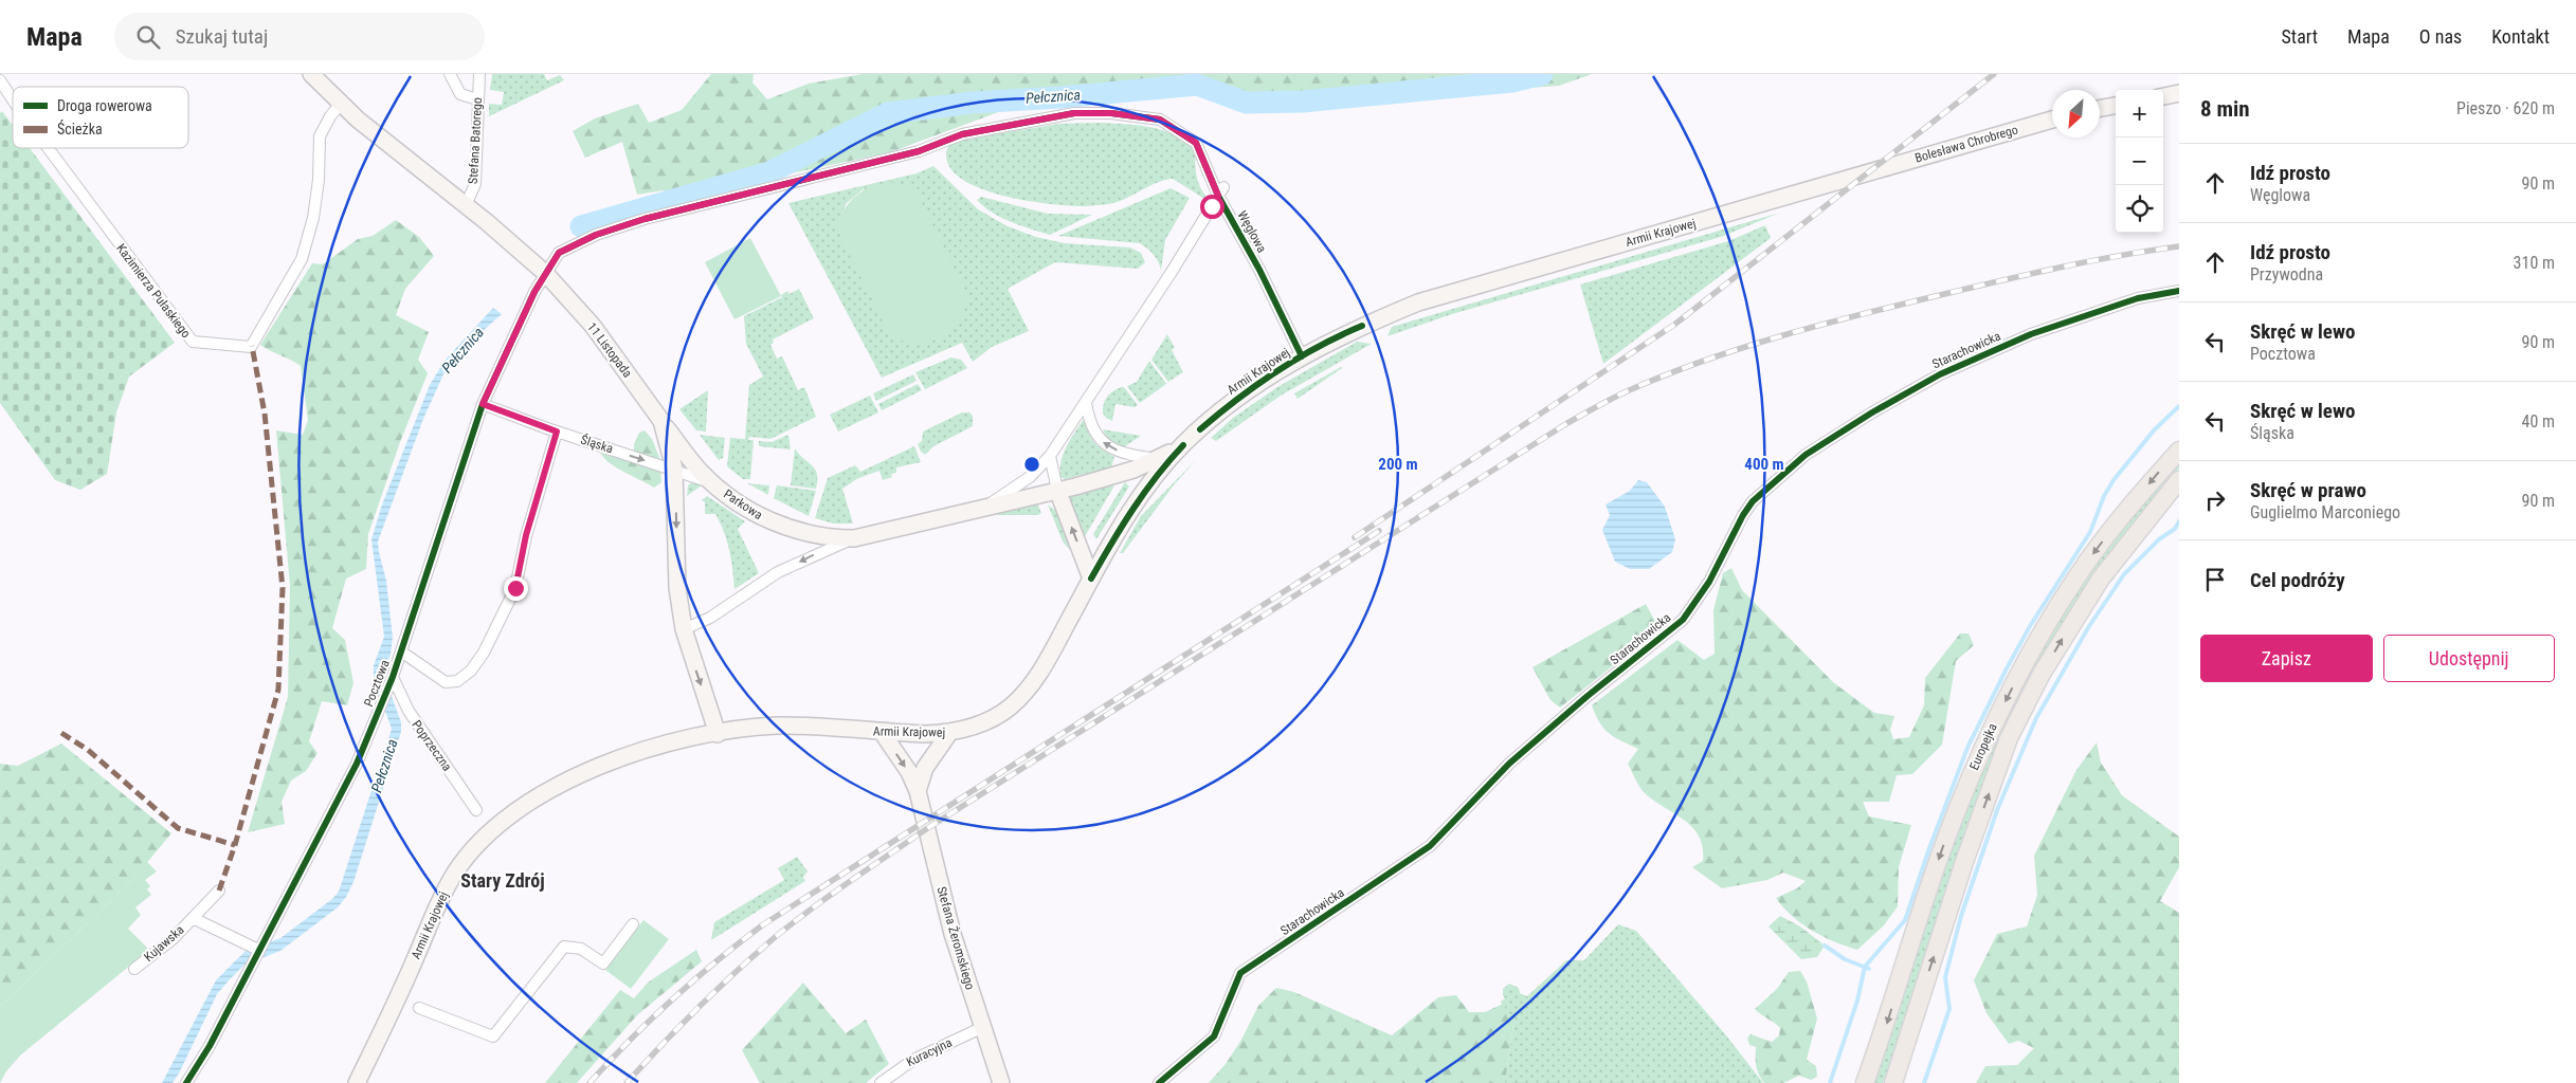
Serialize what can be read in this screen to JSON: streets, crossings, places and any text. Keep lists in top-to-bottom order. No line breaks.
{"streets":{"main road":["Bolesława Chrobrego","Armii Krajowej","11 Listopada","Parkowa","Europejka","Stefana Żeromskiego"],"street":["Stefana Batorego","Węglowa","Kazimierza Pułaskiego","Starachowicka","Śląska","Pocztowa","Poprzeczna","Kujawska","Kuracyjna"]},"crossings":[["Stefana Batorego","11 Listopada"],["Bolesława Chrobrego","Armii Krajowej"],["Węglowa","Armii Krajowej"],["Węglowa","11 Listopada"],["Węglowa","Pocztowa"],["Armii Krajowej","11 Listopada"],["Armii Krajowej","Parkowa"],["Armii Krajowej","Stefana Żeromskiego"],["Kazimierza Pułaskiego","11 Listopada"],["11 Listopada","Śląska"],["11 Listopada","Parkowa"],["11 Listopada","Pocztowa"],["Śląska","Parkowa"],["Śląska","Pocztowa"],["Pocztowa","Poprzeczna"],["Pocztowa","Kujawska"],["Stefana Żeromskiego","Kuracyjna"]],"one_way":["Śląska"],"districts":["Stary Zdrój"],"water":["Pełcznica"],"legend":["Droga rowerowa","Ścieżka"],"north":"bottom left","page":{"header":"Mapa","search":"Szukaj tutaj","nav":["Start","Mapa","O nas","Kontakt"],"heading":["8 min","Pieszo · 620 m"],"map_buttons":["+","−"],"list":[["Idź prosto","Węglowa","90 m"],["Idź prosto","Przywodna","310 m"],["Skręć w lewo","Pocztowa","90 m"],["Skręć w lewo","Śląska","40 m"],["Skręć w prawo","Guglielmo Marconiego","90 m"],"Cel podróży"],"buttons":["Zapisz","Udostępnij"]},"rings":["200 m","400 m"]}
